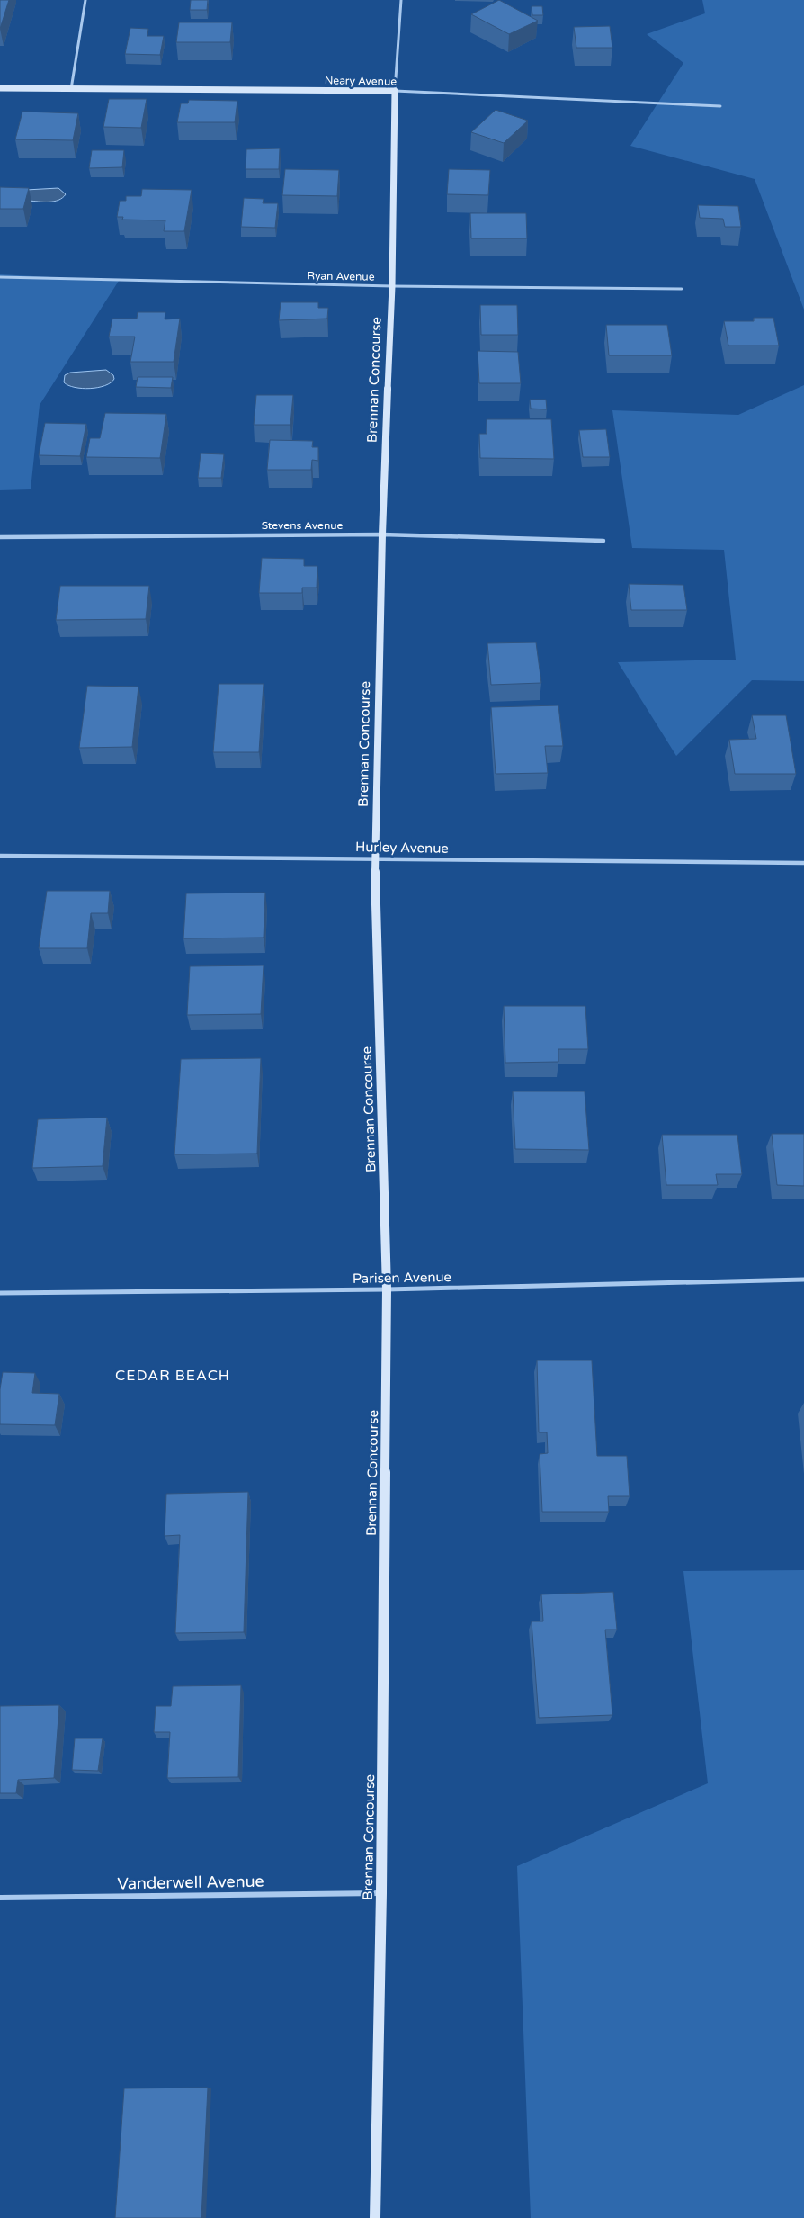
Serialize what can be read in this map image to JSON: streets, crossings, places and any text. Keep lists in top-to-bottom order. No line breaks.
{"streets":{"main road":["Neary Avenue","Brennan Concourse"],"street":["Ryan Avenue","Stevens Avenue","Hurley Avenue","Parisen Avenue","Vanderwell Avenue"]},"crossings":[["Neary Avenue","Brennan Concourse"],["Ryan Avenue","Brennan Concourse"],["Brennan Concourse","Stevens Avenue"],["Brennan Concourse","Hurley Avenue"],["Brennan Concourse","Parisen Avenue"],["Brennan Concourse","Vanderwell Avenue"]],"districts":["CEDAR BEACH"]}
